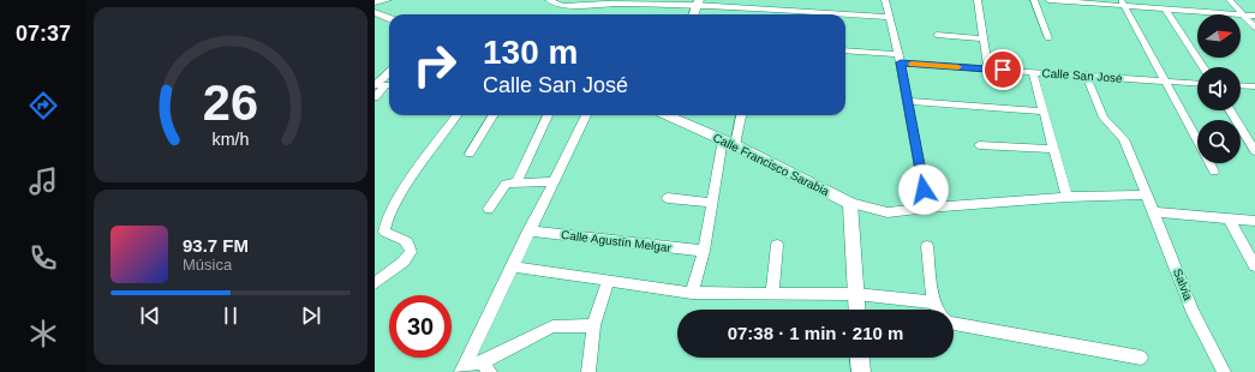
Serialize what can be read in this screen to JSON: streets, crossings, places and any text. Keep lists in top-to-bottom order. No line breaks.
{"streets":{"street":["Calle San José","Calle Francisco Sarabia","Calle Agustín Melgar","Salvia"]},"crossings":[["Calle San José","Salvia"]],"north":"right","page":{"tabs":"07:37","turn":["130 m","Calle San José"],"song":["93.7 FM","Música"],"limit":"30","trip":"07:38 · 1 min · 210 m","gauge":["26","km/h"]}}
